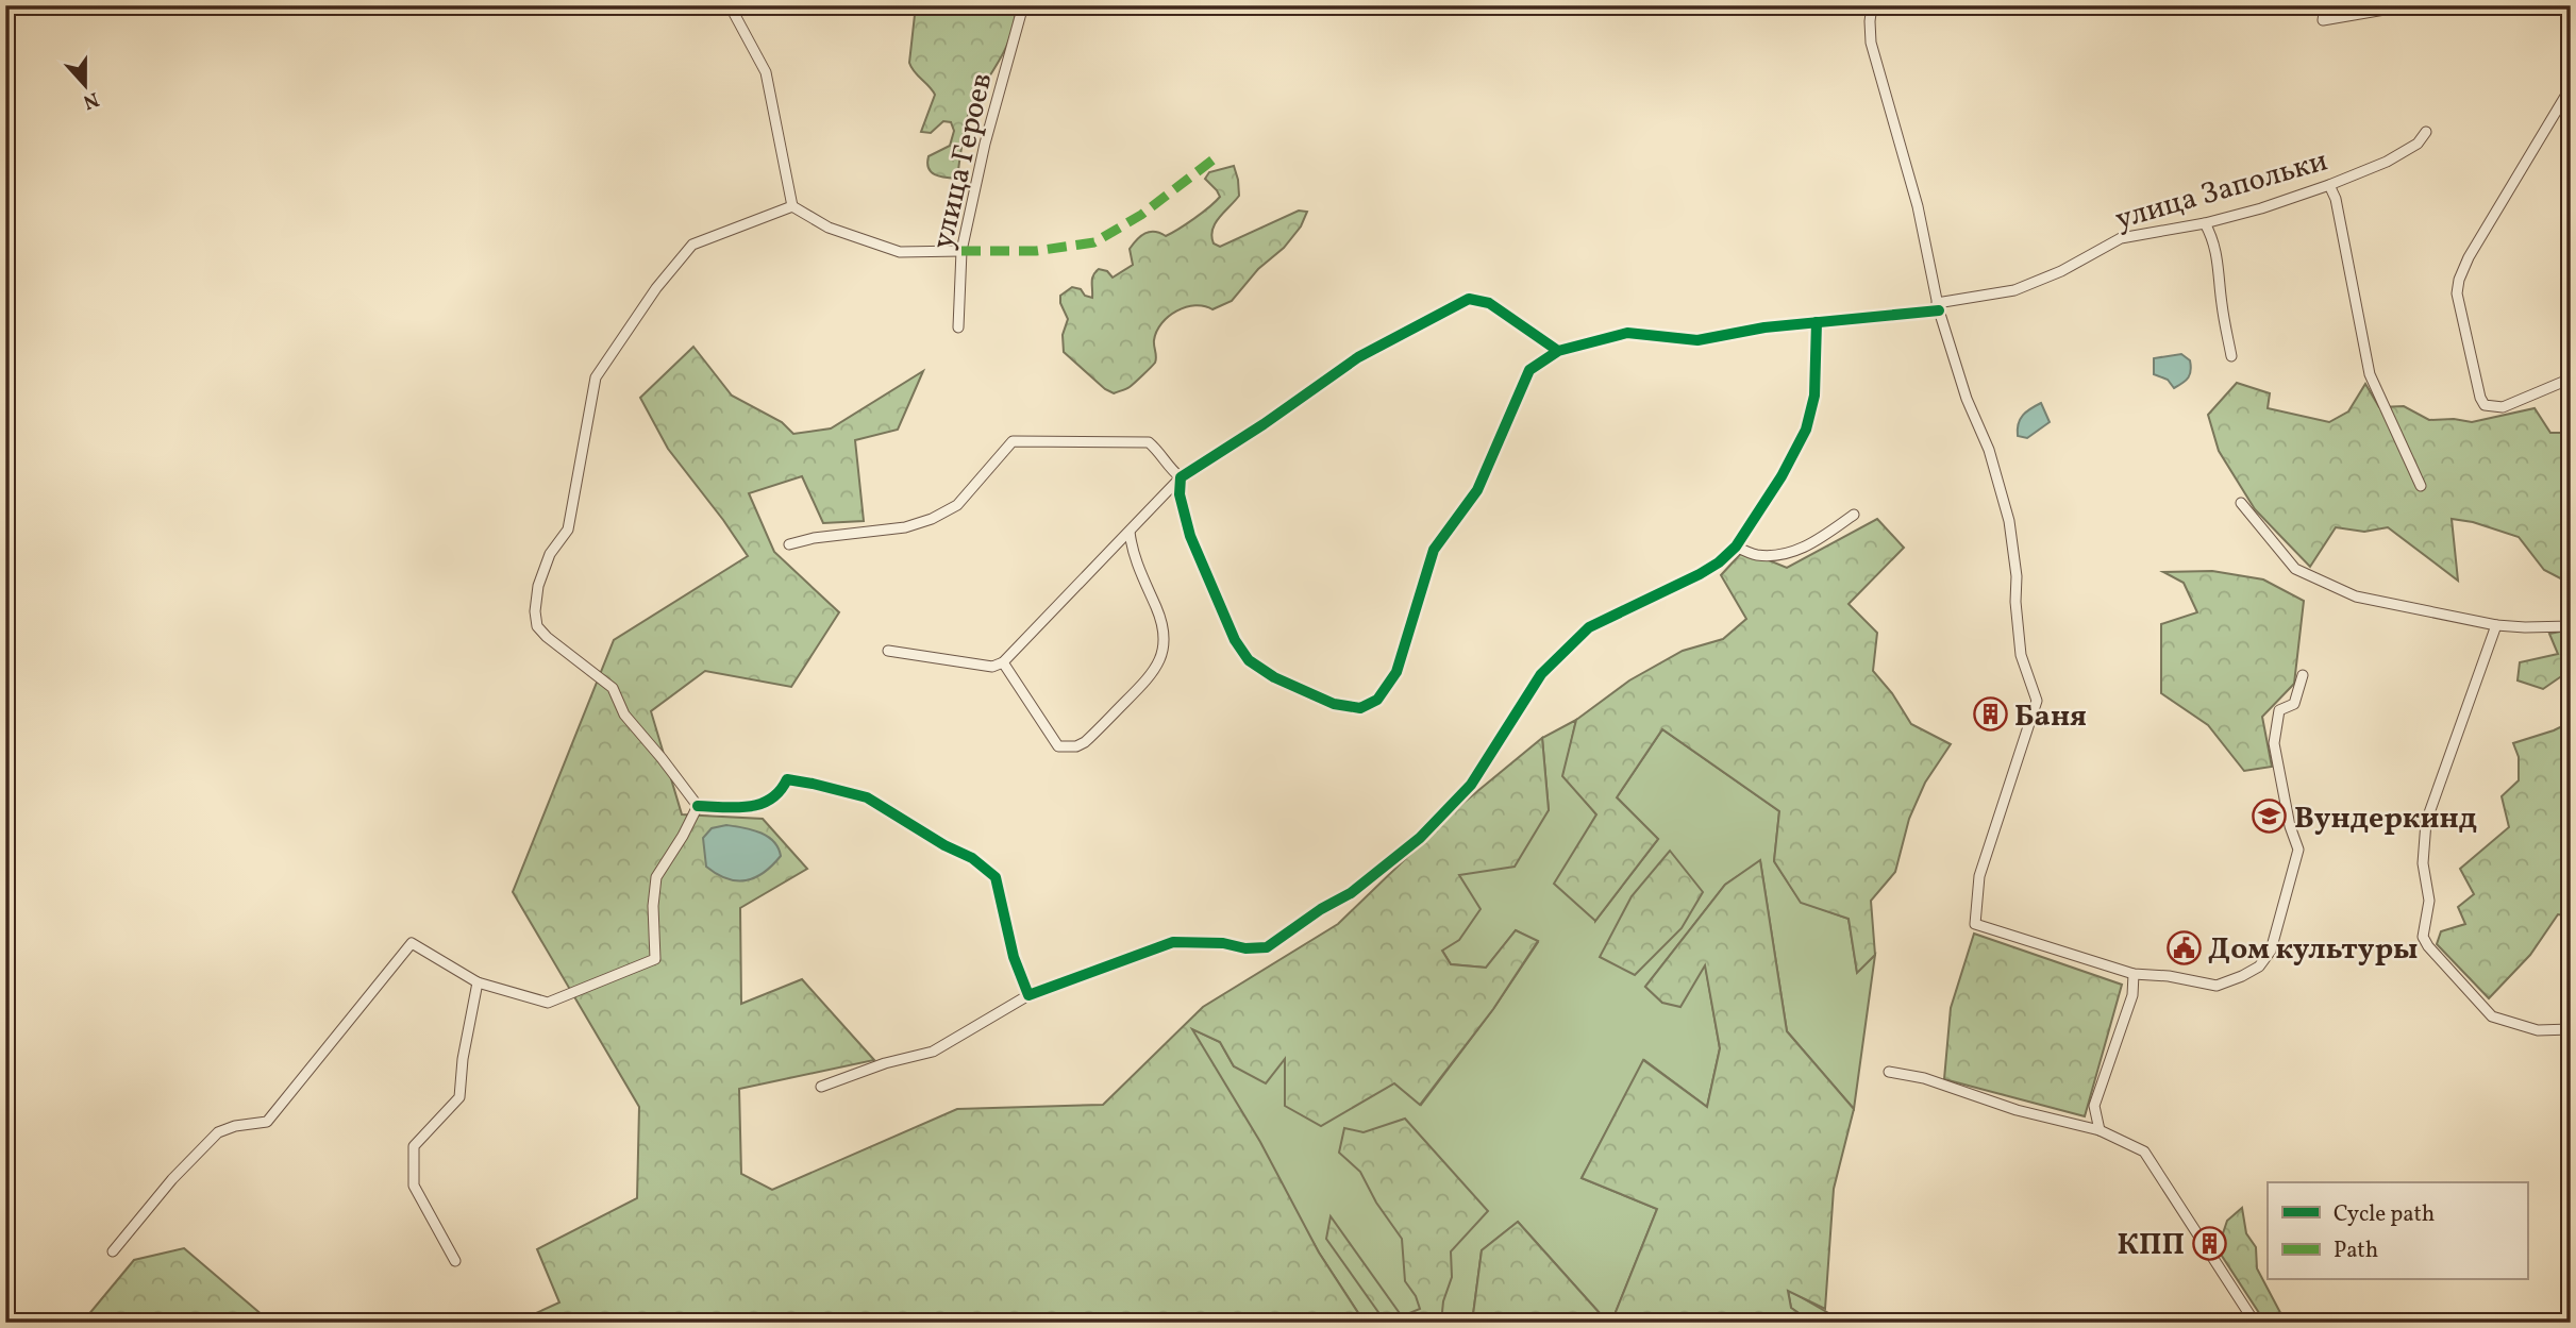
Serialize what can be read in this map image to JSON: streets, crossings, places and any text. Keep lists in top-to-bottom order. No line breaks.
{"streets":{"street":["улица Героев","улица Запольки"]},"places":{"building":["Баня","КПП"],"school or university":["Вундеркинд"],"public building":["Дом культуры"]},"legend":["Cycle path","Path"],"north":"bottom"}
